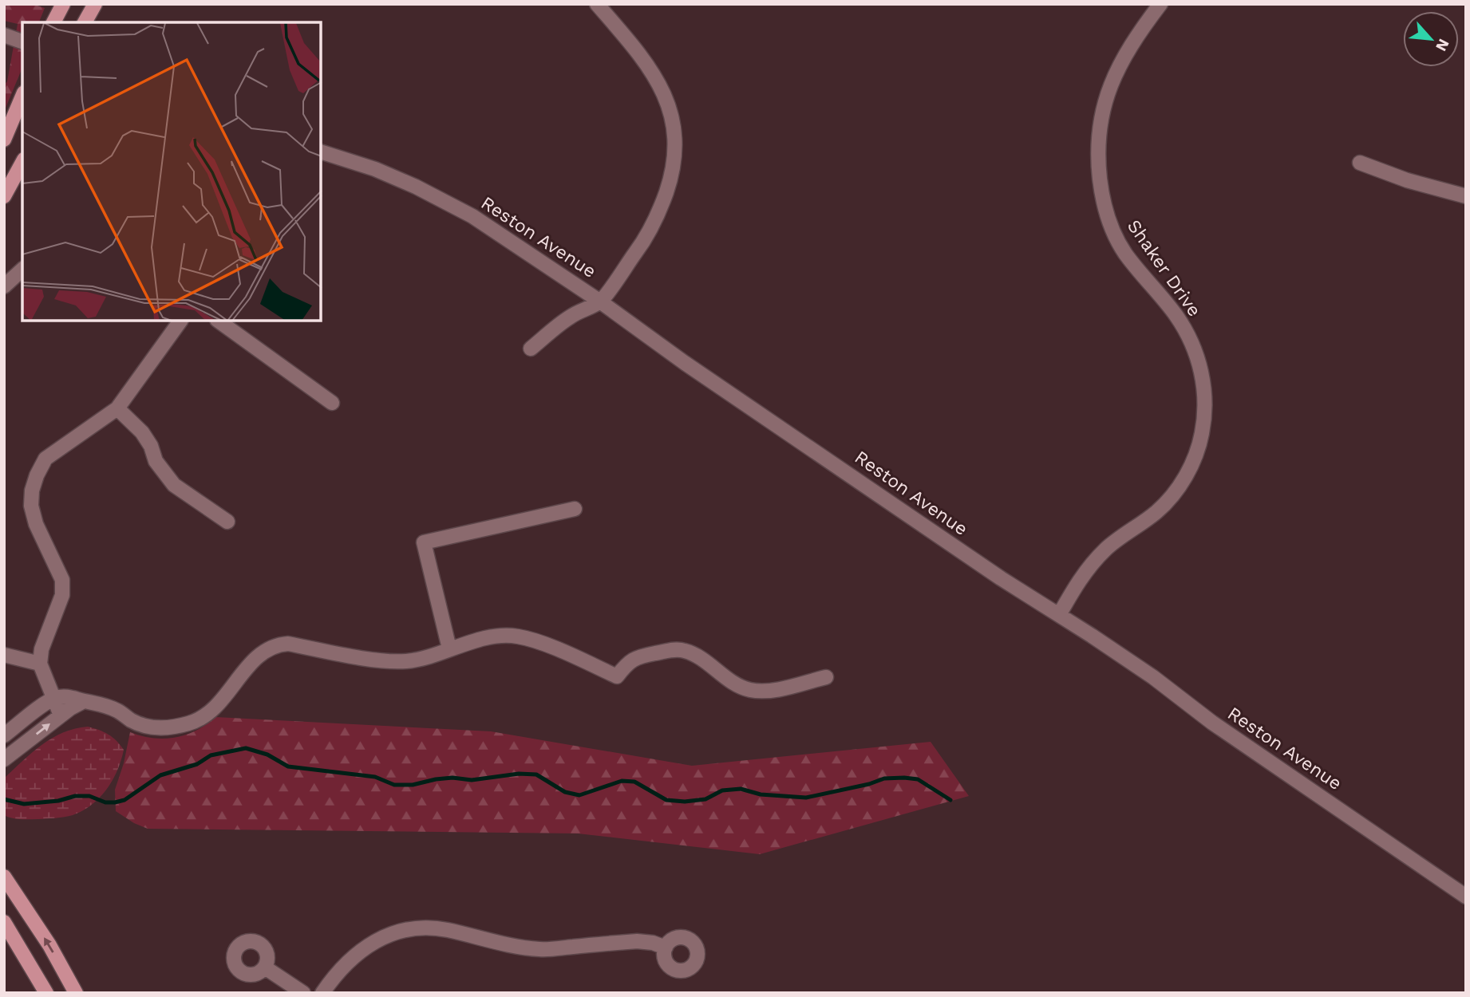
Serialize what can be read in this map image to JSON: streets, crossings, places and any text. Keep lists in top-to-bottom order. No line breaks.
{"streets":{"street":["Reston Avenue","Shaker Drive"]},"crossings":[["Reston Avenue","Shaker Drive"]],"north":"bottom right"}
